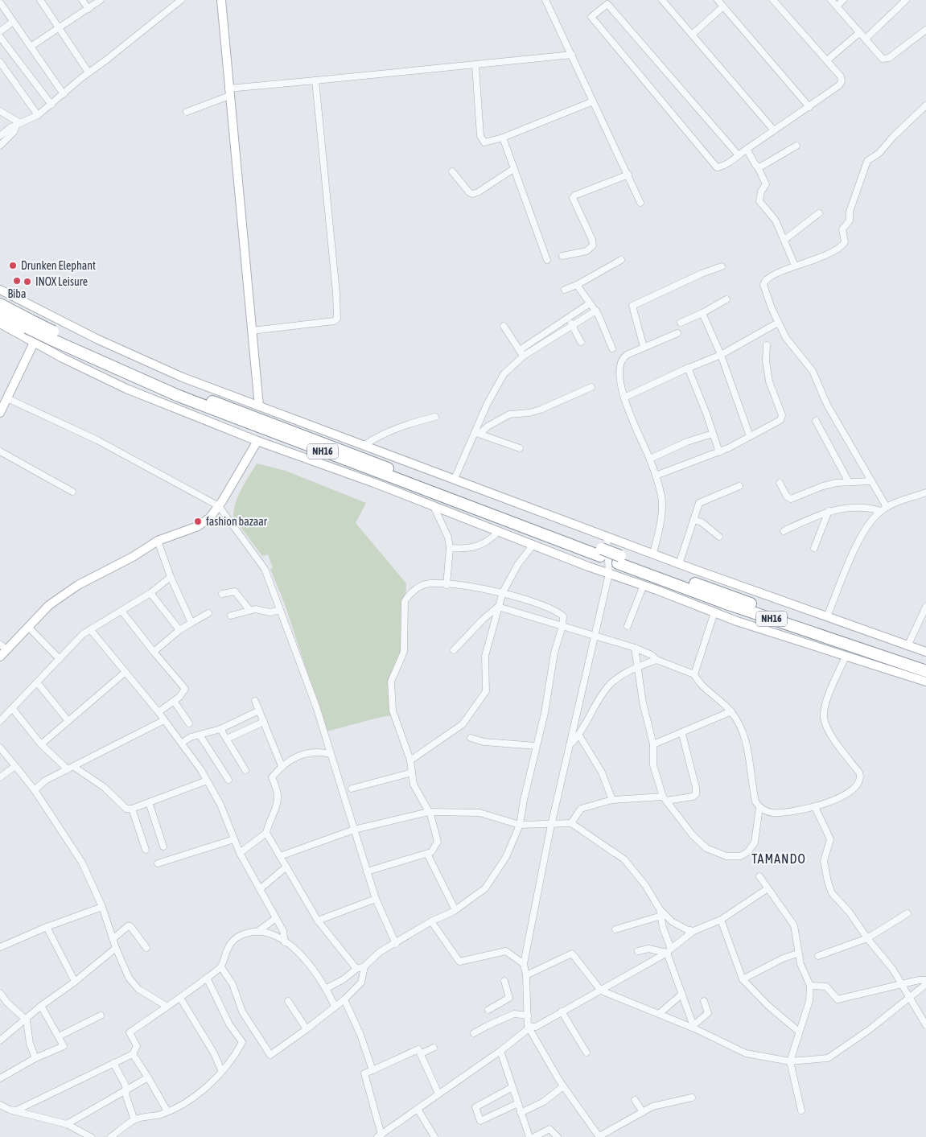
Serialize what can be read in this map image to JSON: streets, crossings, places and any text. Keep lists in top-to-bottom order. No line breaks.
{"streets":{"highway":["NH16"]},"districts":["TAMANDO"],"places":["Drunken Elephant","Biba","INOX Leisure","fashion bazaar"]}
